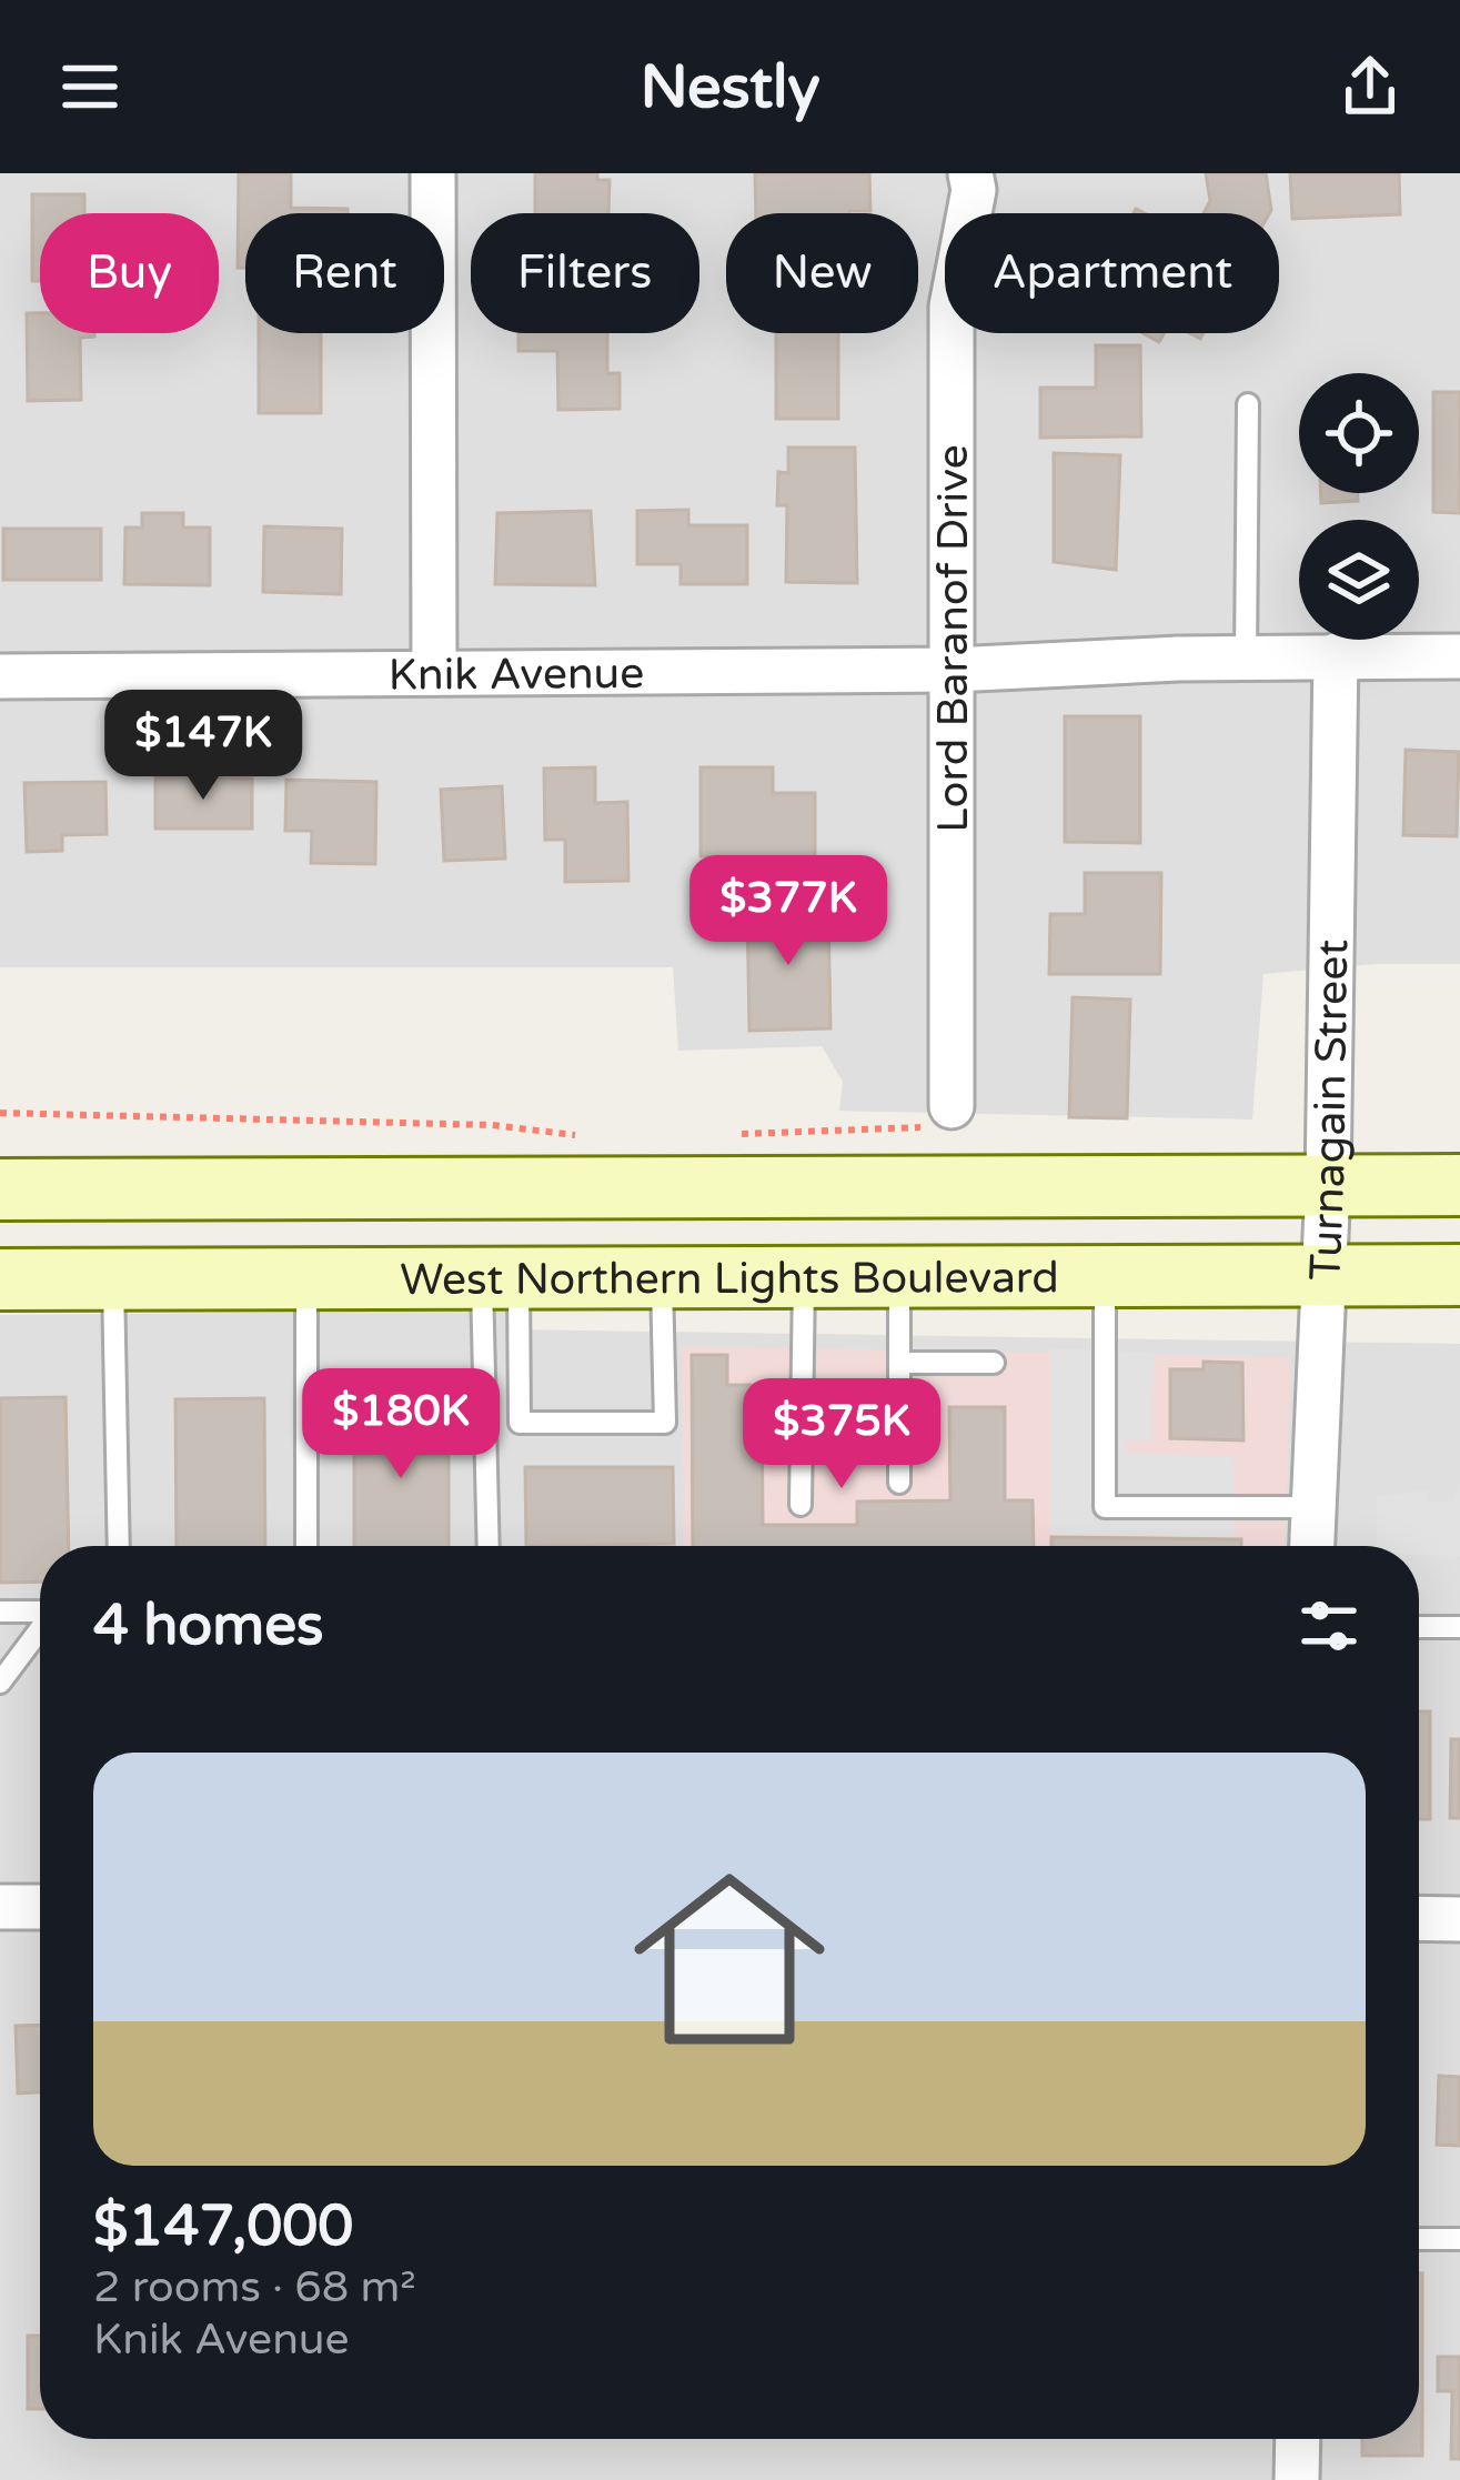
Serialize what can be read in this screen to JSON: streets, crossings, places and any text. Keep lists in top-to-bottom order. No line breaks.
{"streets":{"main road":["West Northern Lights Boulevard"],"street":["Lord Baranof Drive","Knik Avenue","Turnagain Street"]},"crossings":[["Lord Baranof Drive","Knik Avenue"],["Knik Avenue","Turnagain Street"],["Turnagain Street","West Northern Lights Boulevard"]],"page":{"header":"Nestly","chip":["Buy","Rent","Filters","New","Apartment"],"price":["$147K","$377K","$180K","$375K"],"heading":"4 homes","list":[{"name":"$147,000","note":"2 rooms · 68 m² · Knik Avenue"}]}}
